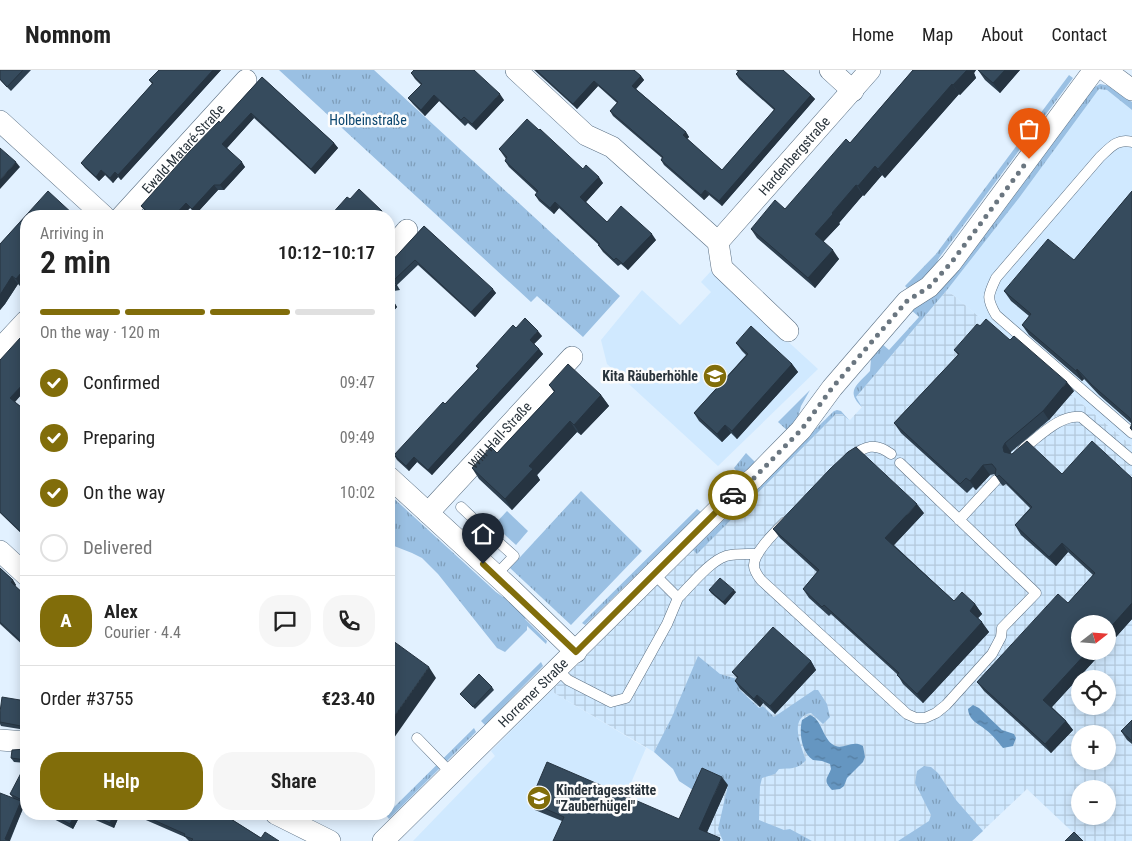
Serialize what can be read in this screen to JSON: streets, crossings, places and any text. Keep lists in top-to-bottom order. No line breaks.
{"streets":{"street":["Ewald-Mataré-Straße","Hardenbergstraße","Will-Hall-Straße","Horremer Straße"]},"parks":["Holbeinstraße"],"places":{"school or university":["Kita Räuberhöhle","Kindertagesstätte \"Zauberhügel\""]},"north":"right","page":{"header":"Nomnom","nav":["Home","Map","About","Contact"],"heading":["2 min","Arriving in","10:12–10:17"],"panel":["Alex","Courier · 4.4","Order #3755","€23.40"],"bar":"On the way · 120 m","list":[["Confirmed","09:47"],["Preparing","09:49"],["On the way","10:02"],"Delivered"],"round":"A","map_buttons":["+","−"],"buttons":["Help","Share"]}}
